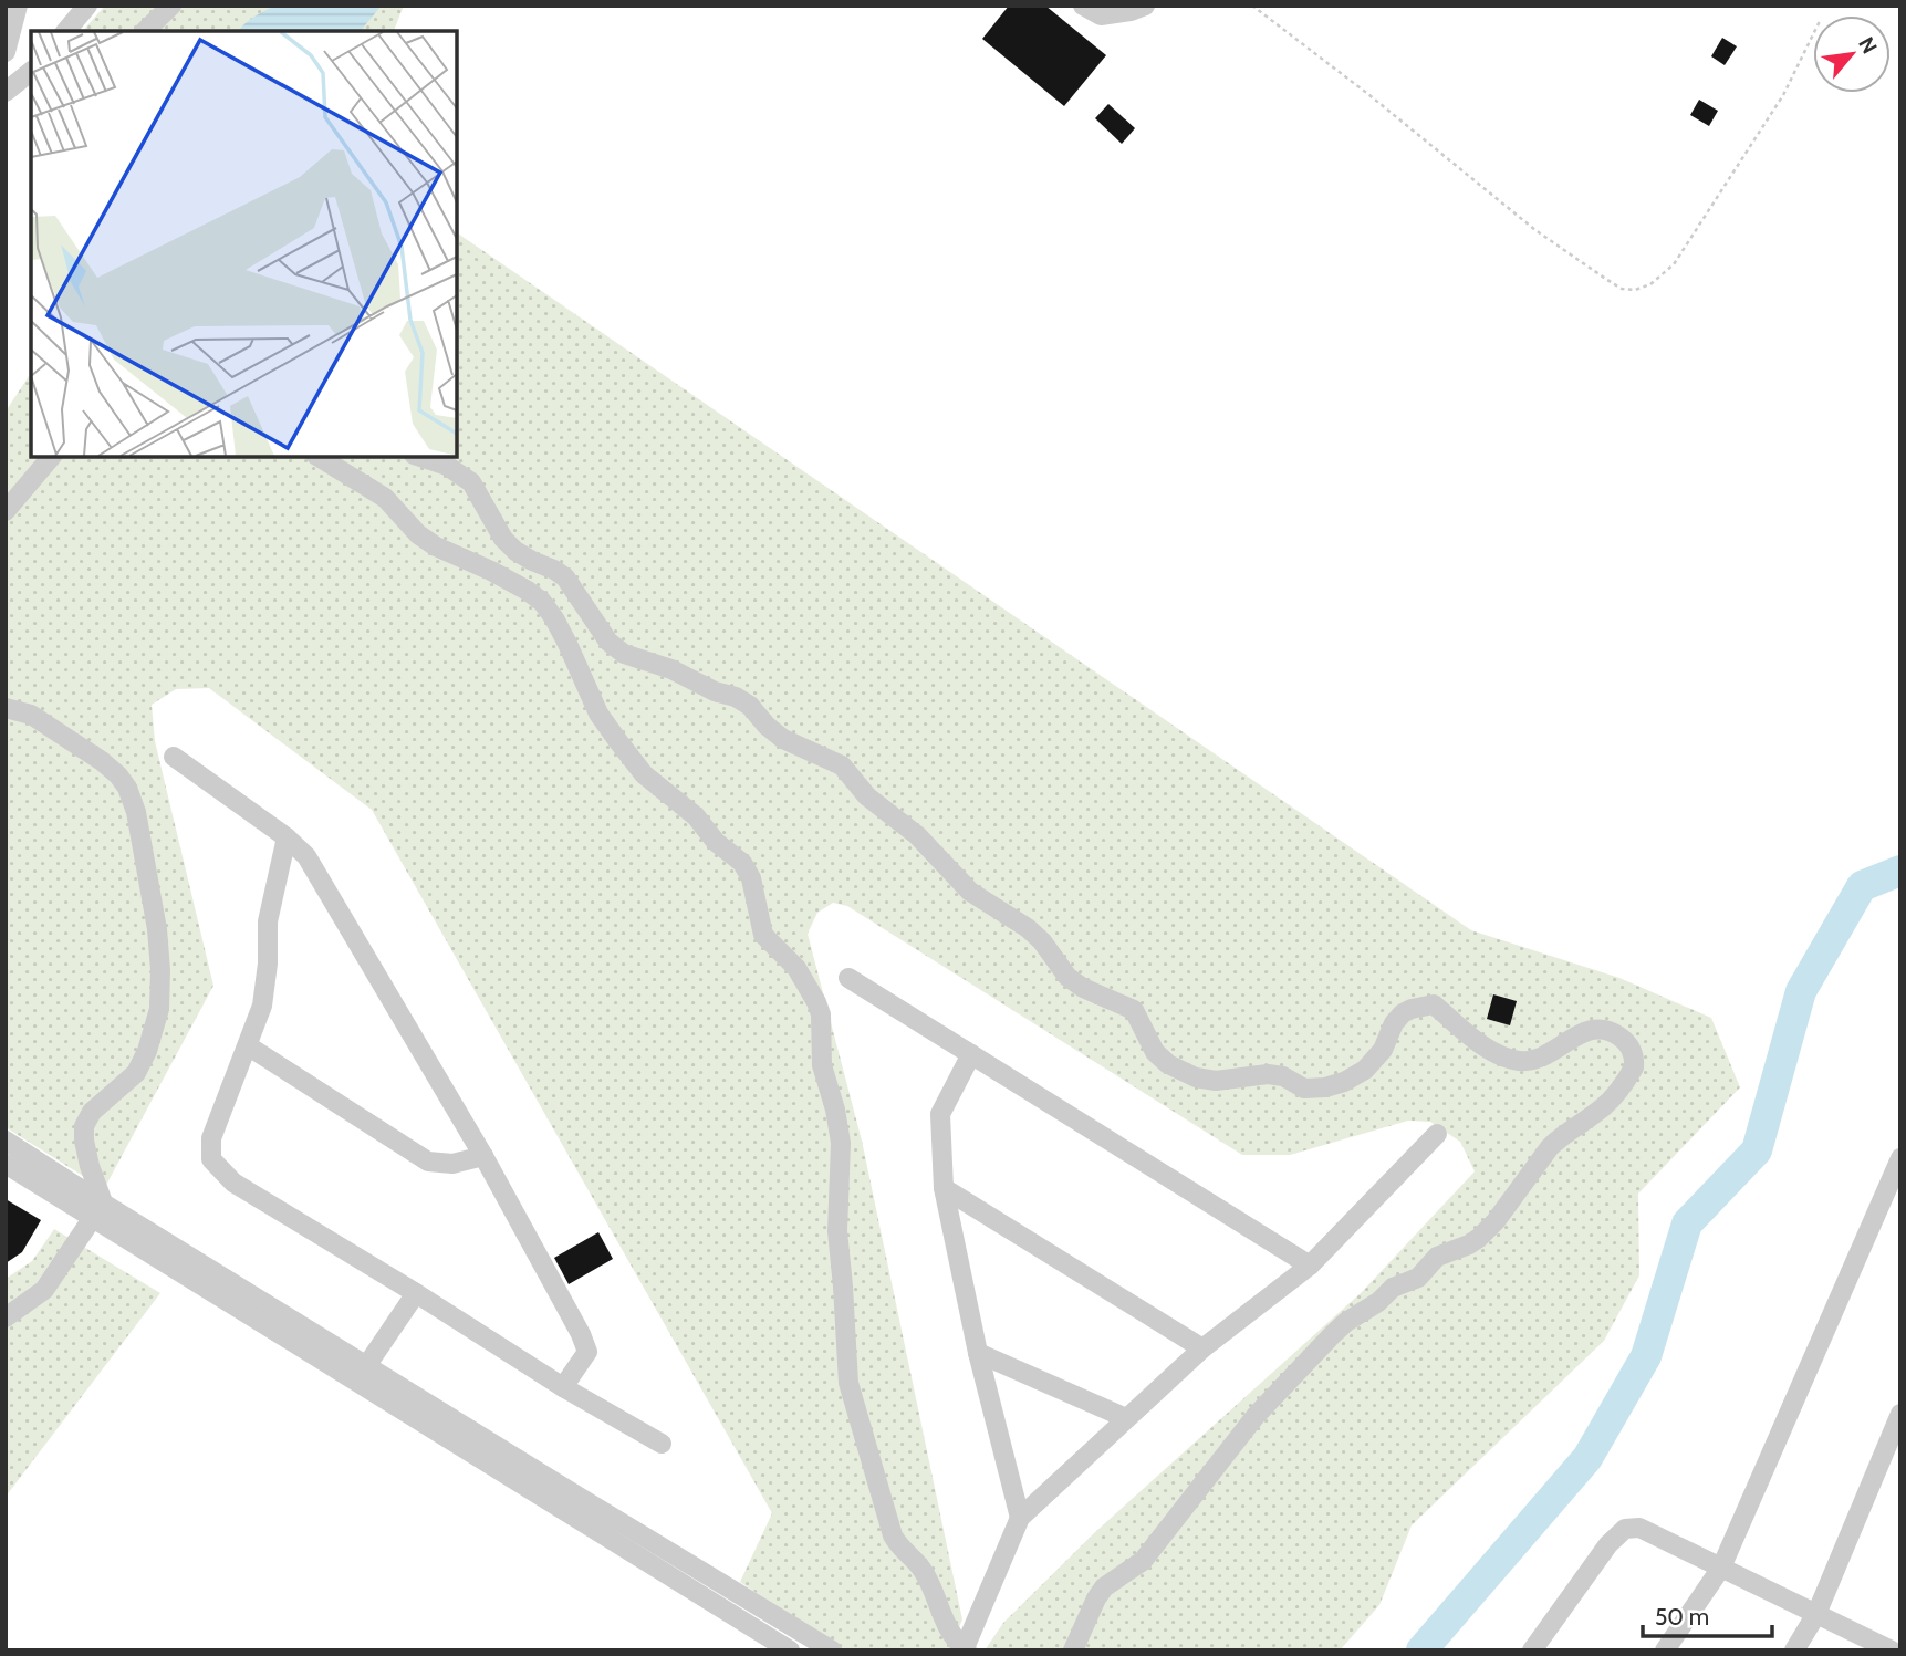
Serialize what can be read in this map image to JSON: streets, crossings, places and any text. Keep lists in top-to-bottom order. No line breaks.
{"scale_bar":"50 m","north":"top right"}
